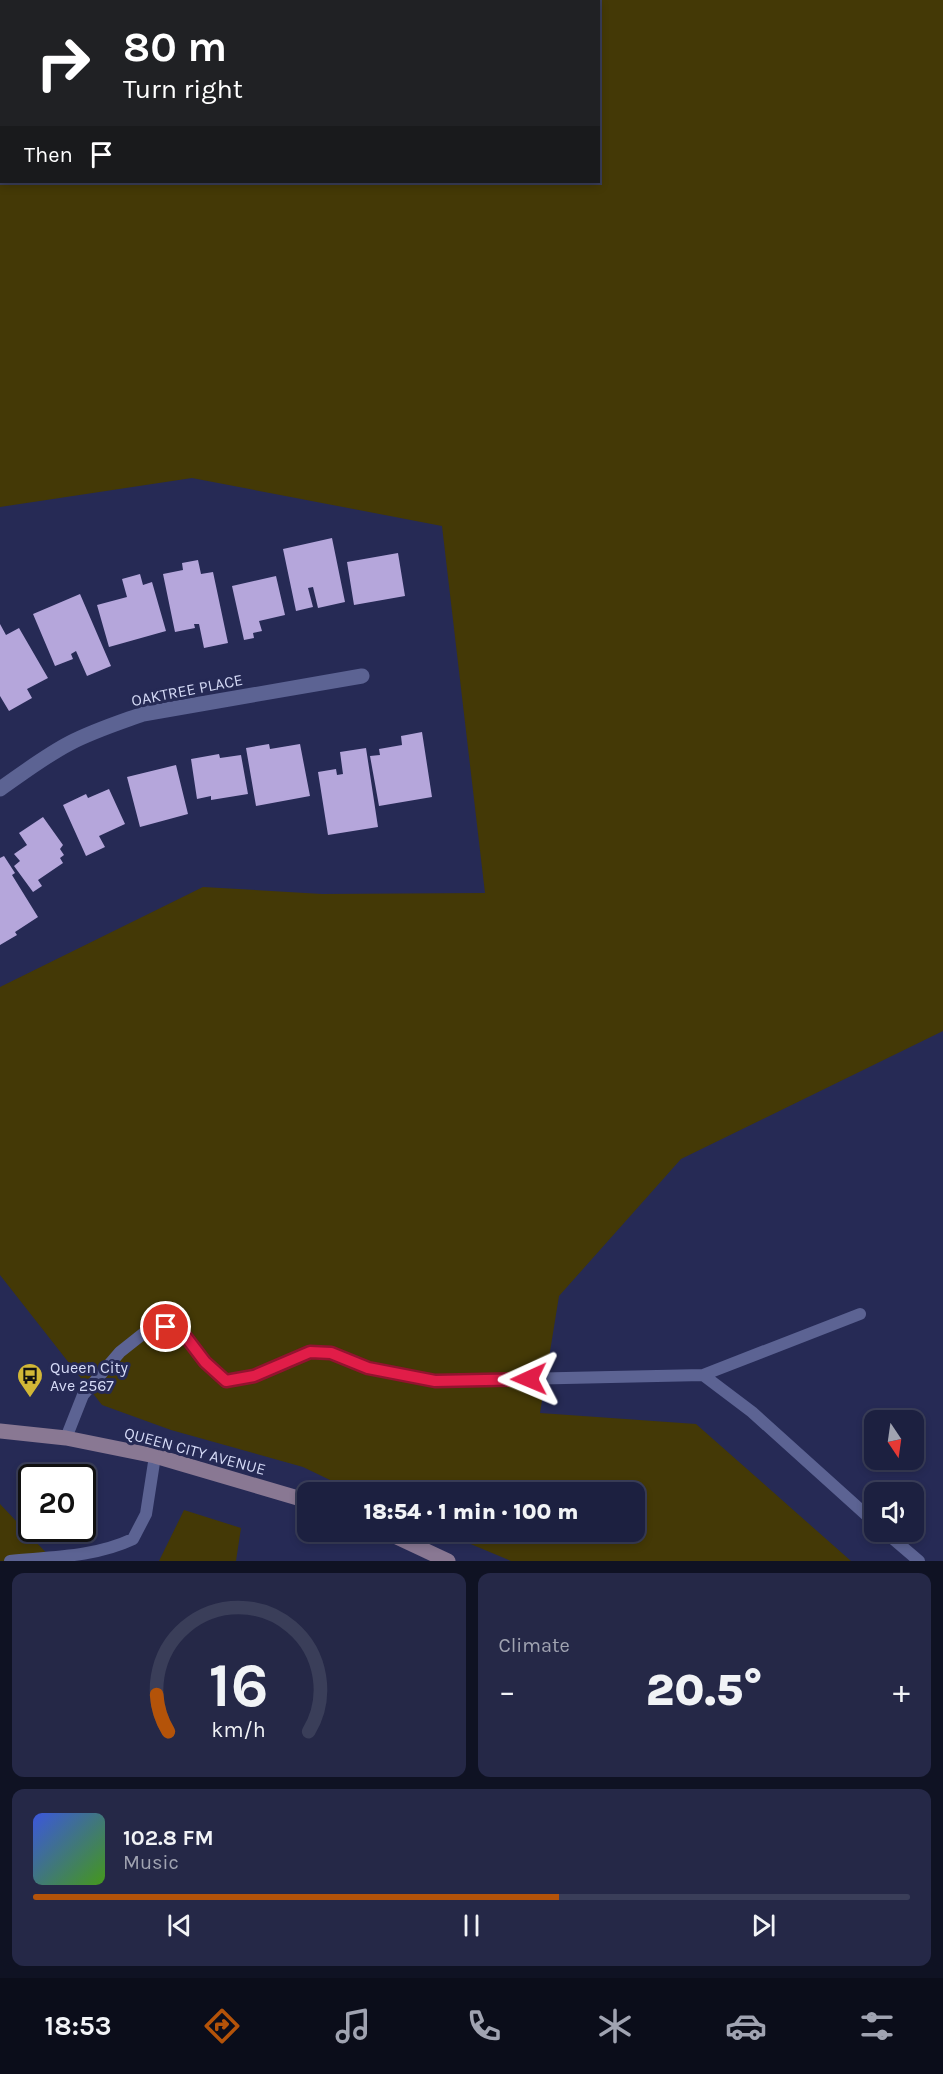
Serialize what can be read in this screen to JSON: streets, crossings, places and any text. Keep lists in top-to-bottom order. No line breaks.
{"streets":{"main road":["QUEEN CITY AVENUE"],"street":["OAKTREE PLACE"]},"places":{"bus stop":["Queen City Ave 2567"]},"north":"bottom","page":{"turn":["80 m","Turn right"],"then":"Then","limit":"20","trip":"18:54 · 1 min · 100 m","tile":"Climate","heat":["−","20.5°","+"],"song":["102.8 FM","Music"],"tabs":"18:53","gauge":["16","km/h"]}}
